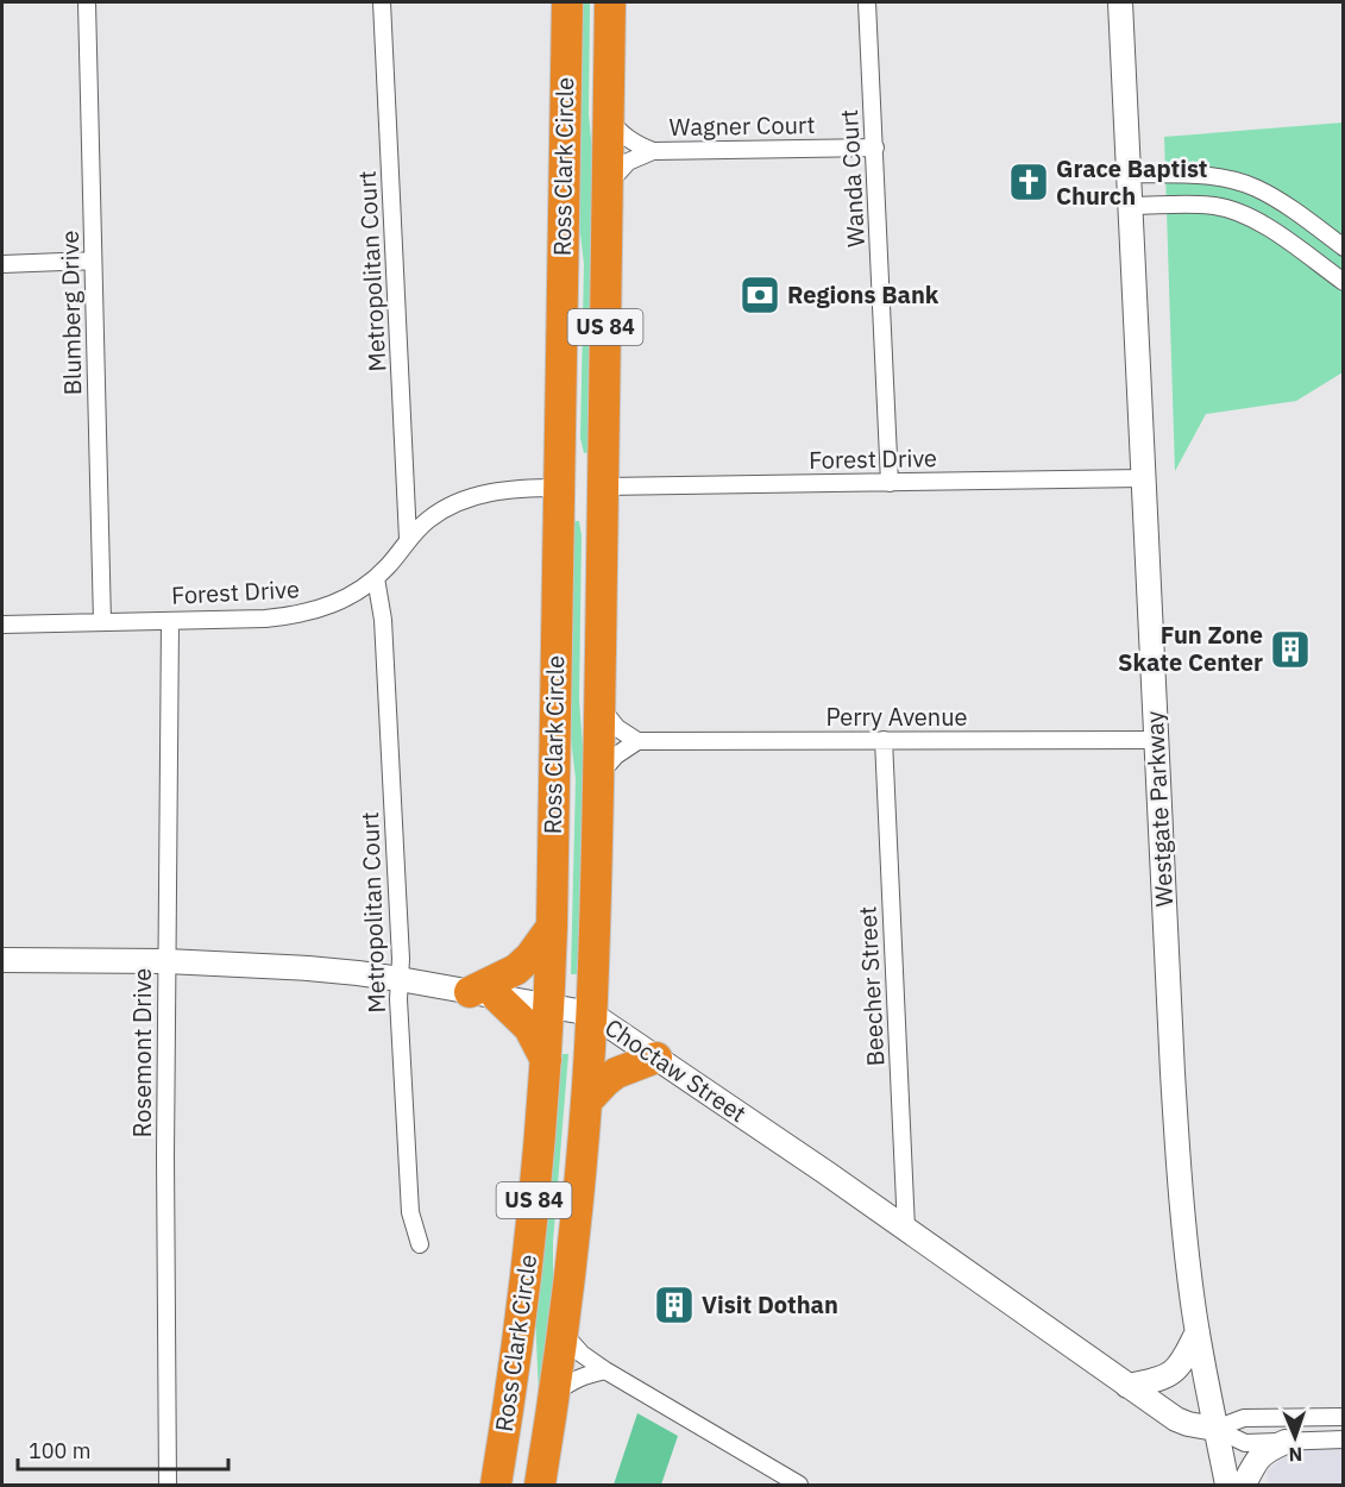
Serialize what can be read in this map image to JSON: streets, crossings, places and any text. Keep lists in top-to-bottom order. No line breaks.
{"streets":{"highway":["Ross Clark Circle","US 84"],"main road":["Westgate Parkway","Choctaw Street"],"street":["Wagner Court","Wanda Court","Metropolitan Court","Blumberg Drive","Forest Drive","Perry Avenue","Beecher Street","Rosemont Drive"]},"crossings":[["Wagner Court","Ross Clark Circle"],["Wagner Court","Wanda Court"],["Ross Clark Circle","Forest Drive"],["Ross Clark Circle","Choctaw Street"],["Wanda Court","Forest Drive"],["Metropolitan Court","Forest Drive"],["Metropolitan Court","Choctaw Street"],["Blumberg Drive","Forest Drive"],["Forest Drive","Westgate Parkway"],["Forest Drive","Rosemont Drive"],["Perry Avenue","Westgate Parkway"],["Perry Avenue","Beecher Street"],["Westgate Parkway","Choctaw Street"],["Beecher Street","Choctaw Street"],["Rosemont Drive","Choctaw Street"]],"places":{"church":["Grace Baptist Church"],"bank":["Regions Bank"],"building":["Fun Zone Skate Center","Visit Dothan"]},"scale_bar":"100 m","north":"bottom"}
